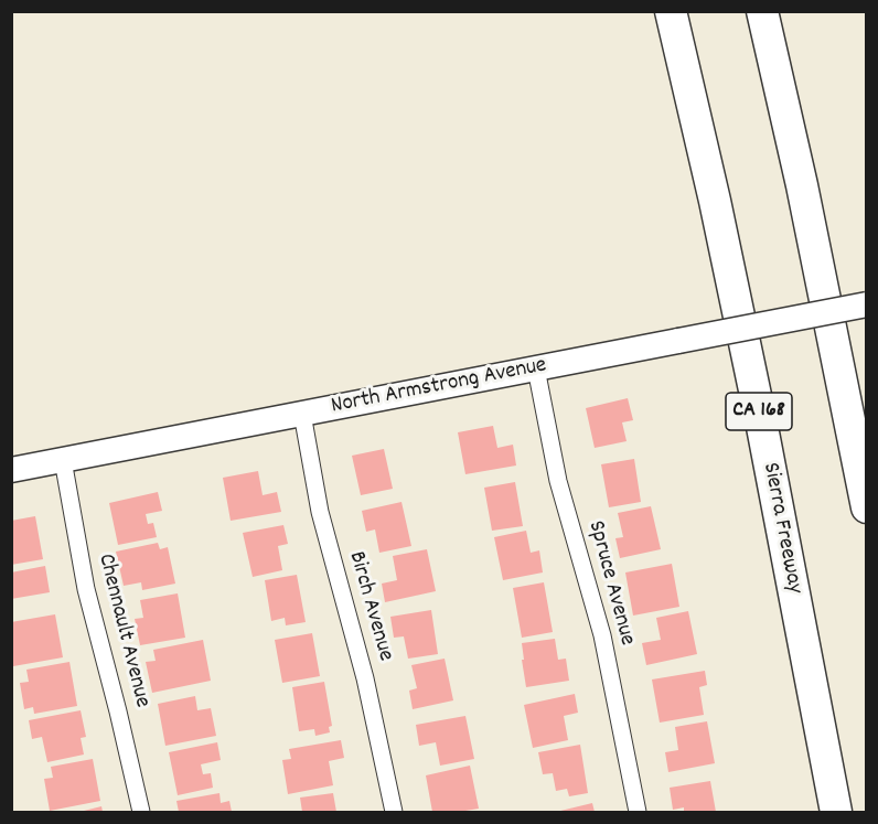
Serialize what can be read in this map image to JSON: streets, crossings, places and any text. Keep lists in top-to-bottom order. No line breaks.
{"streets":{"highway":["CA 168","Sierra Freeway"],"street":["North Armstrong Avenue","Spruce Avenue","Birch Avenue","Chennault Avenue"]},"crossings":[["North Armstrong Avenue","Spruce Avenue"],["North Armstrong Avenue","Birch Avenue"],["North Armstrong Avenue","Chennault Avenue"]]}
